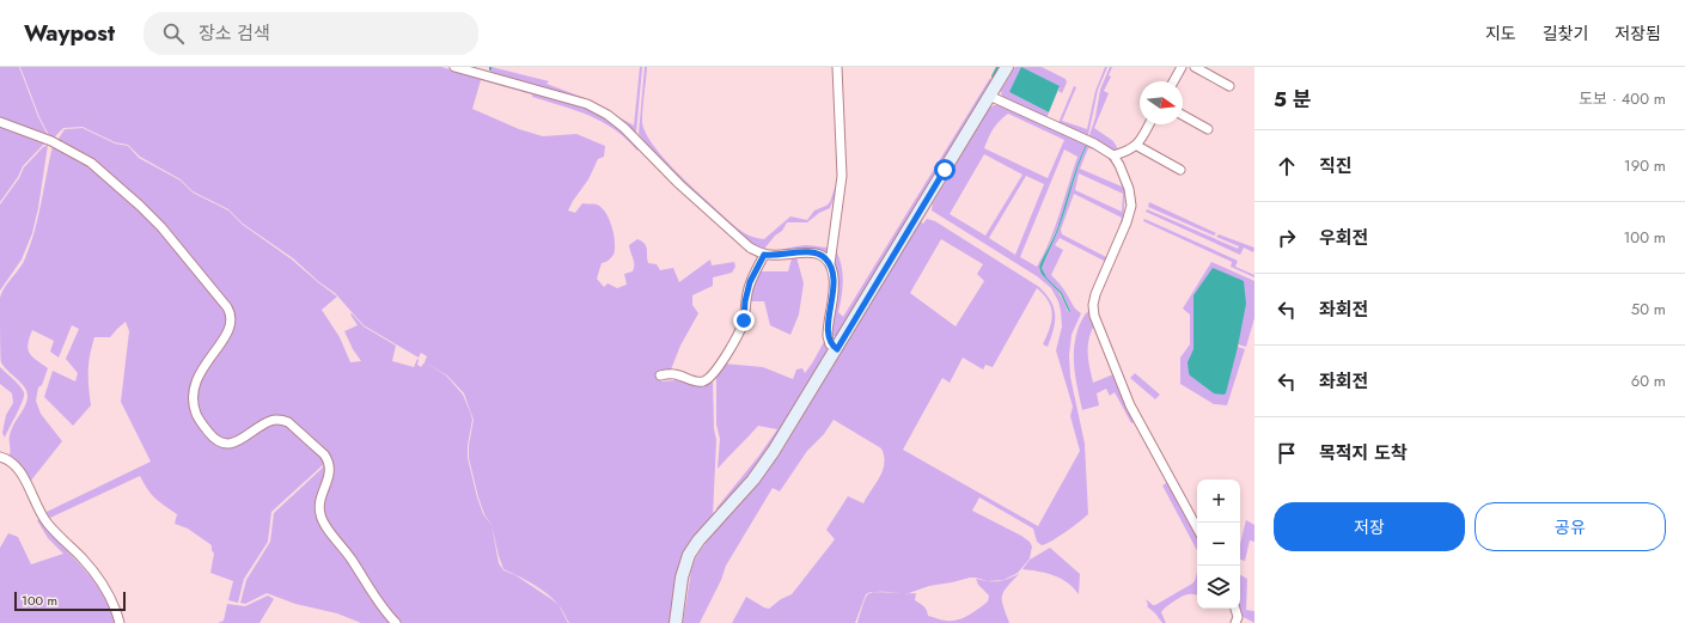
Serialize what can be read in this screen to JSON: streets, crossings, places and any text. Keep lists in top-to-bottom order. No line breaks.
{"scale_bar":"100 m","north":"right","page":{"header":"Waypost","search":"장소 검색","nav":["지도","길찾기","저장됨"],"heading":["5 분","도보 · 400 m"],"list":[["직진","190 m"],["우회전","100 m"],["좌회전","50 m"],["좌회전","60 m"],"목적지 도착"],"map_buttons":["+","−"],"buttons":["저장","공유"],"scale":"100 m"}}
